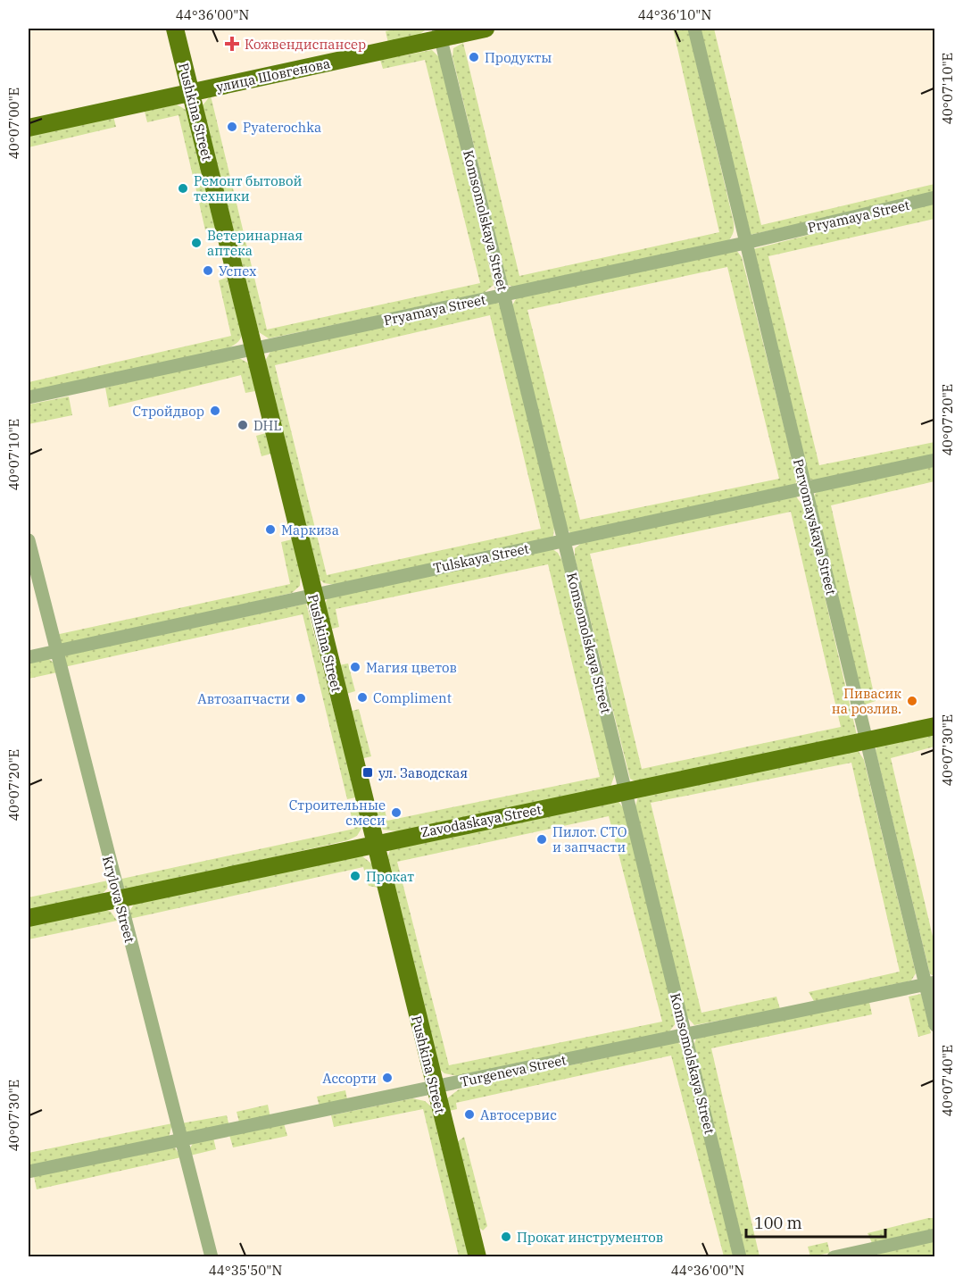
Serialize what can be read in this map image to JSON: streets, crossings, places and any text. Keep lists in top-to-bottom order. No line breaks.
{"streets":{"main road":["улица Шовгенова","Pushkina Street","Zavodaskaya Street"],"street":["Pryamaya Street","Komsomolskaya Street","Pervomayskaya Street","Tulskaya Street","Krylova Street","Turgeneva Street"]},"crossings":[["улица Шовгенова","Pushkina Street"],["улица Шовгенова","Komsomolskaya Street"],["Pushkina Street","Pryamaya Street"],["Pushkina Street","Tulskaya Street"],["Pushkina Street","Zavodaskaya Street"],["Pushkina Street","Turgeneva Street"],["Pryamaya Street","Komsomolskaya Street"],["Pryamaya Street","Pervomayskaya Street"],["Komsomolskaya Street","Tulskaya Street"],["Komsomolskaya Street","Zavodaskaya Street"],["Komsomolskaya Street","Turgeneva Street"],["Pervomayskaya Street","Tulskaya Street"],["Pervomayskaya Street","Zavodaskaya Street"],["Pervomayskaya Street","Turgeneva Street"],["Tulskaya Street","Krylova Street"],["Zavodaskaya Street","Krylova Street"],["Krylova Street","Turgeneva Street"]],"places":{"health":["Кожвендиспансер"],"other":["Продукты","Pyaterochka","Ремонт бытовой техники","Ветеринарная аптека","Успех","Стройдвор","DHL","Маркиза","Магия цветов","Compliment","Автозапчасти","Пивасик на розлив.","Строительные смеси","Пилот. СТО и запчасти","Прокат","Ассорти","Автосервис","Прокат инструментов"],"transit":["ул. Заводская"]},"scale_bar":"100 m","coordinates":["44°36'00\"N","44°36'10\"N","40°07'10\"E","40°07'00\"E","40°07'20\"E","40°07'30\"E","40°07'40\"E","44°35'50\"N"]}
